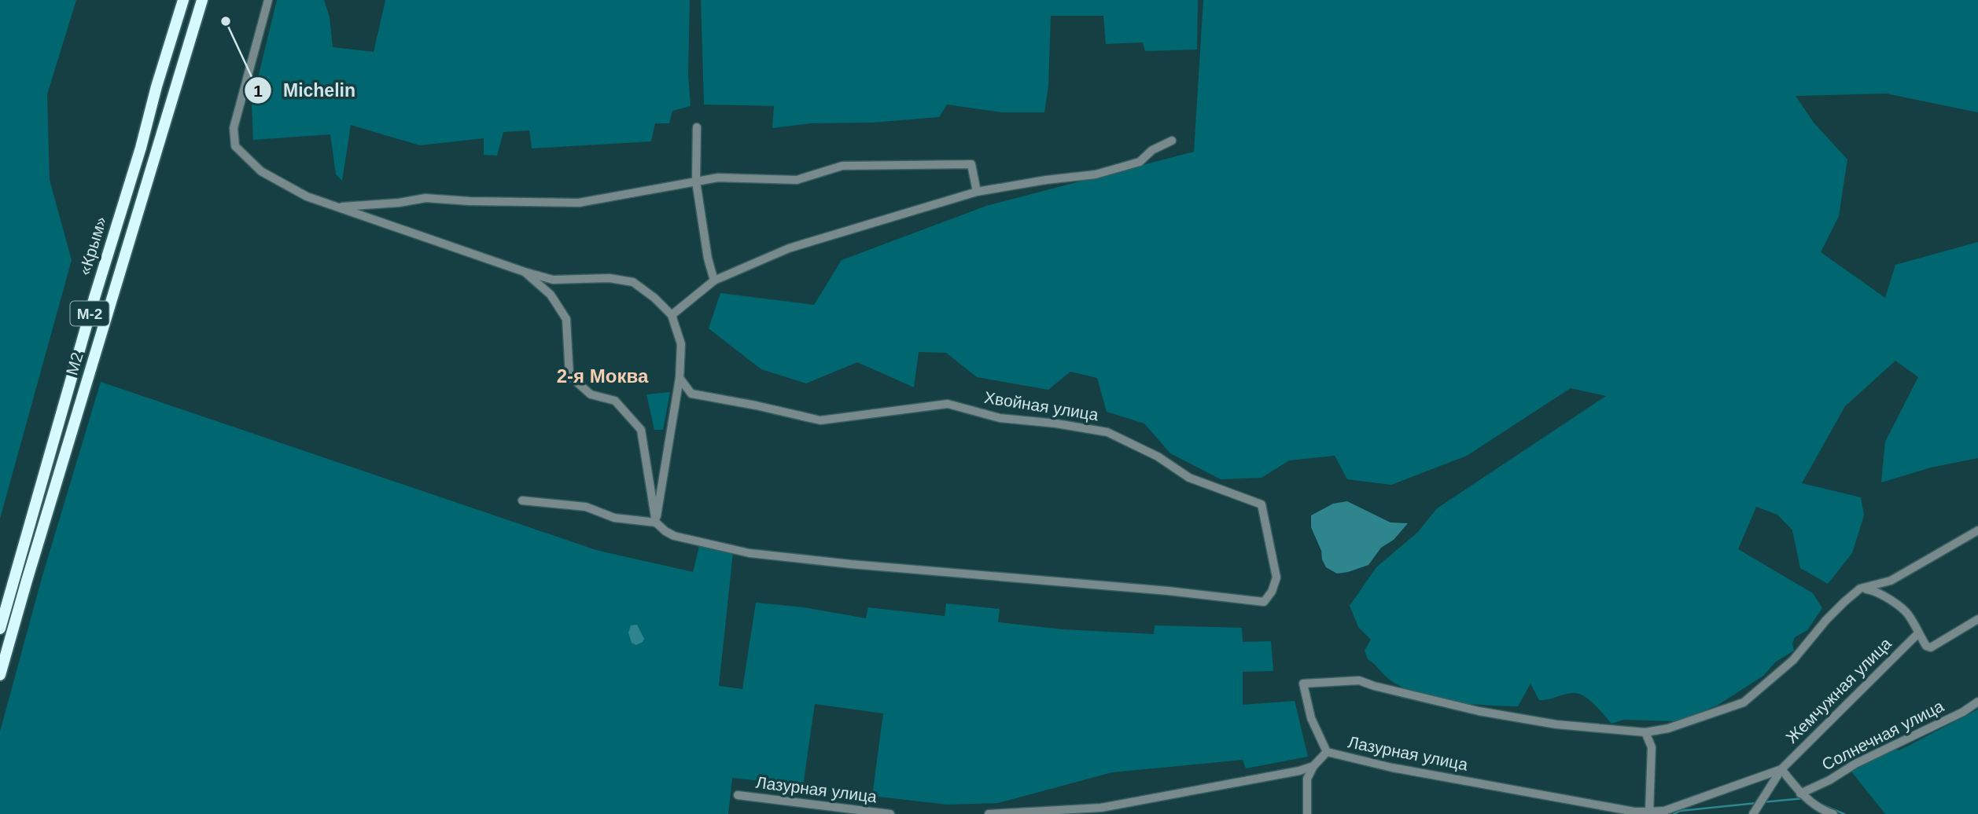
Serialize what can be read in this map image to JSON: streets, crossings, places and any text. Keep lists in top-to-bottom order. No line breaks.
{"streets":{"highway":["«Крым»","М-2","М2"],"street":["Хвойная улица","Жемчужная улица","Солнечная улица","Лазурная улица"]},"crossings":[["Жемчужная улица","Лазурная улица"]],"districts":["2-я Моква"],"places":["Michelin"]}
